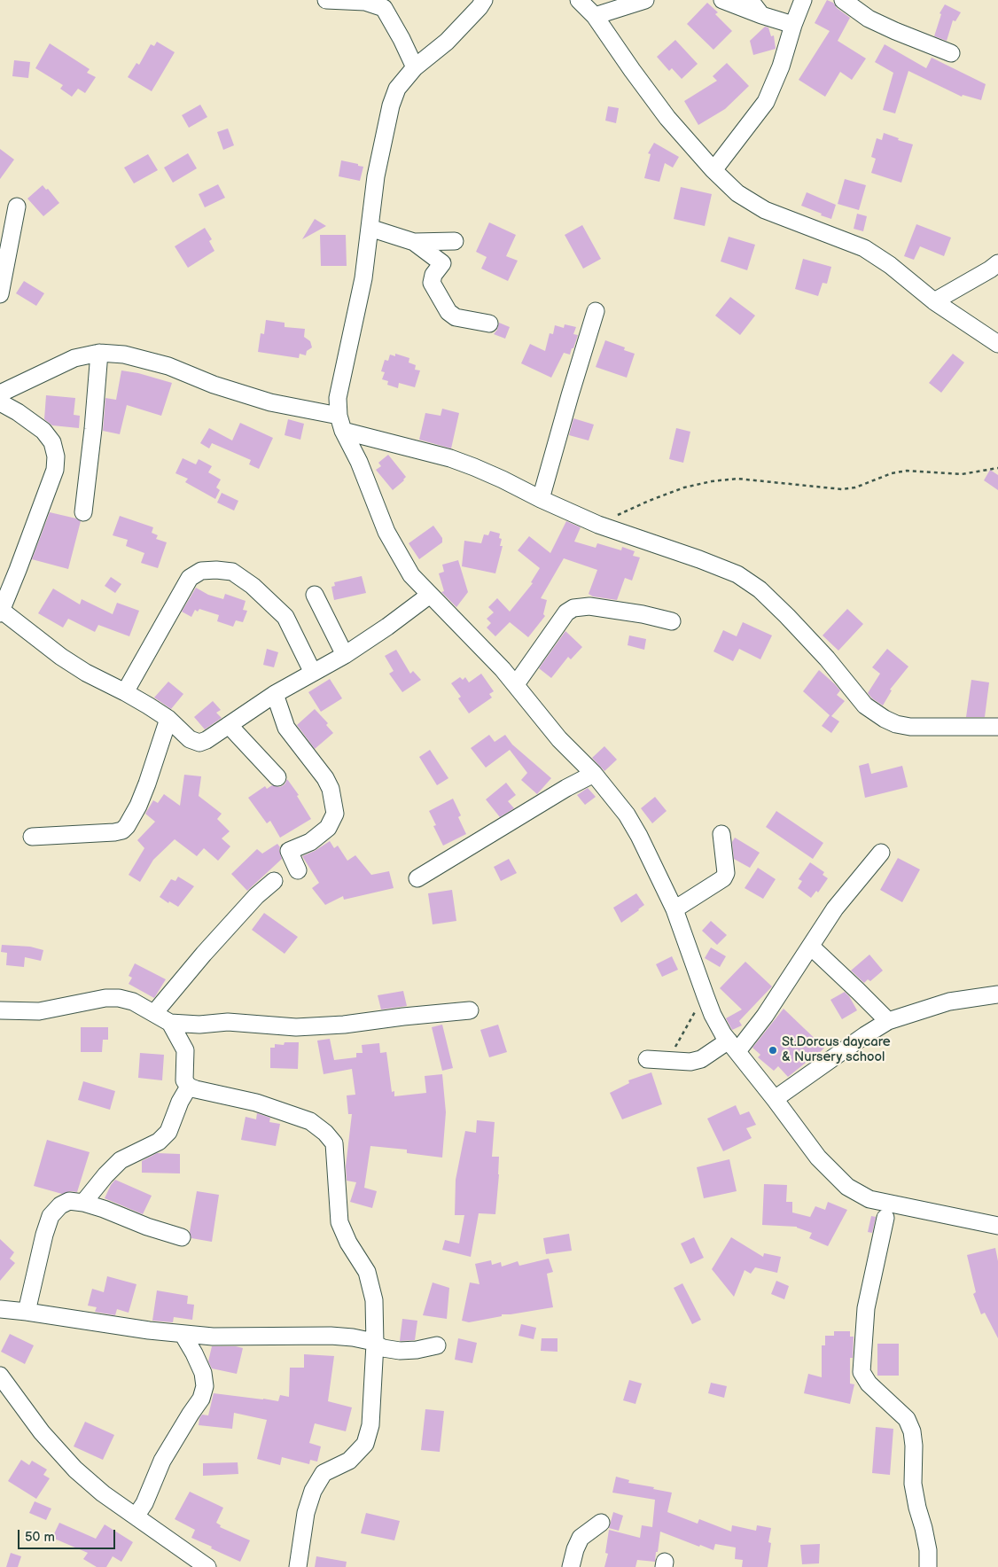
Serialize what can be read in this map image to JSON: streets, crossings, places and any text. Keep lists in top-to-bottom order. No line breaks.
{"places":["St.Dorcus daycare & Nursery school"],"scale_bar":"50 m"}
